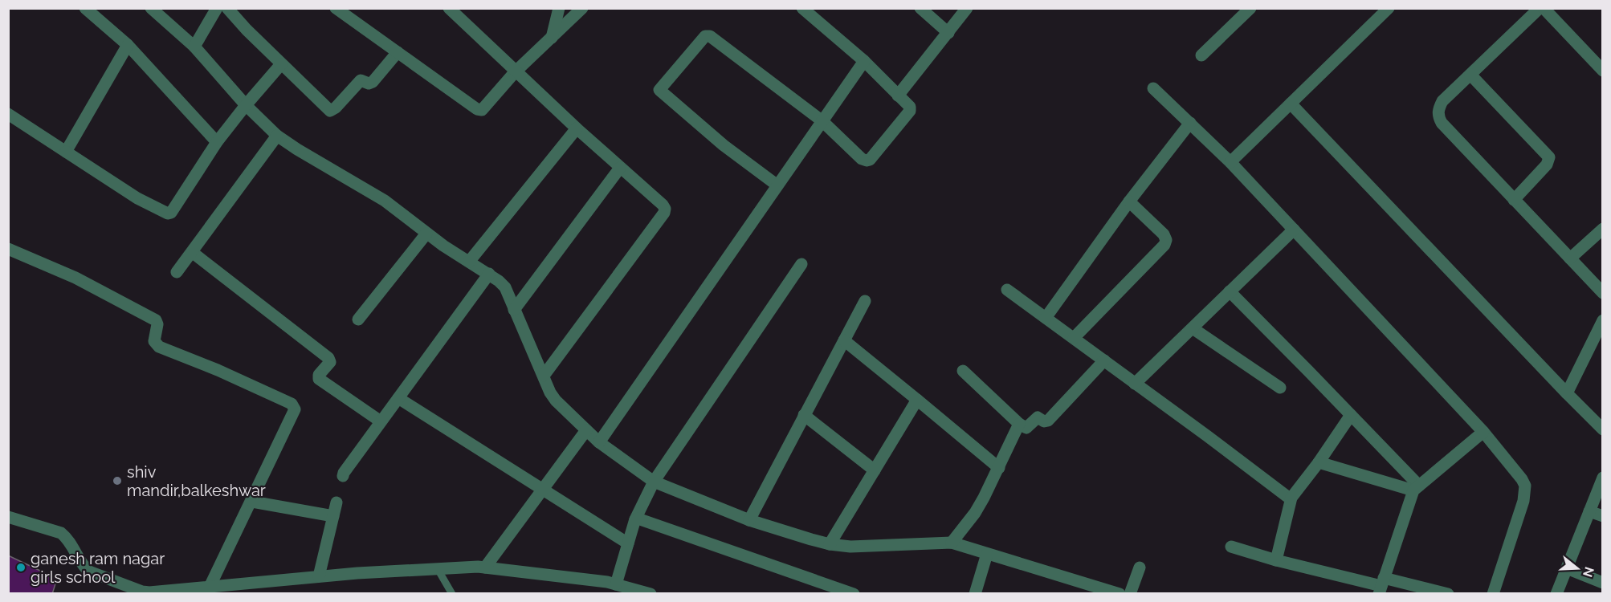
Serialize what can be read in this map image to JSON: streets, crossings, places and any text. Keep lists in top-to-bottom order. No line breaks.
{"places":["shiv mandir,balkeshwar","ganesh ram nagar girls school"],"north":"right"}
